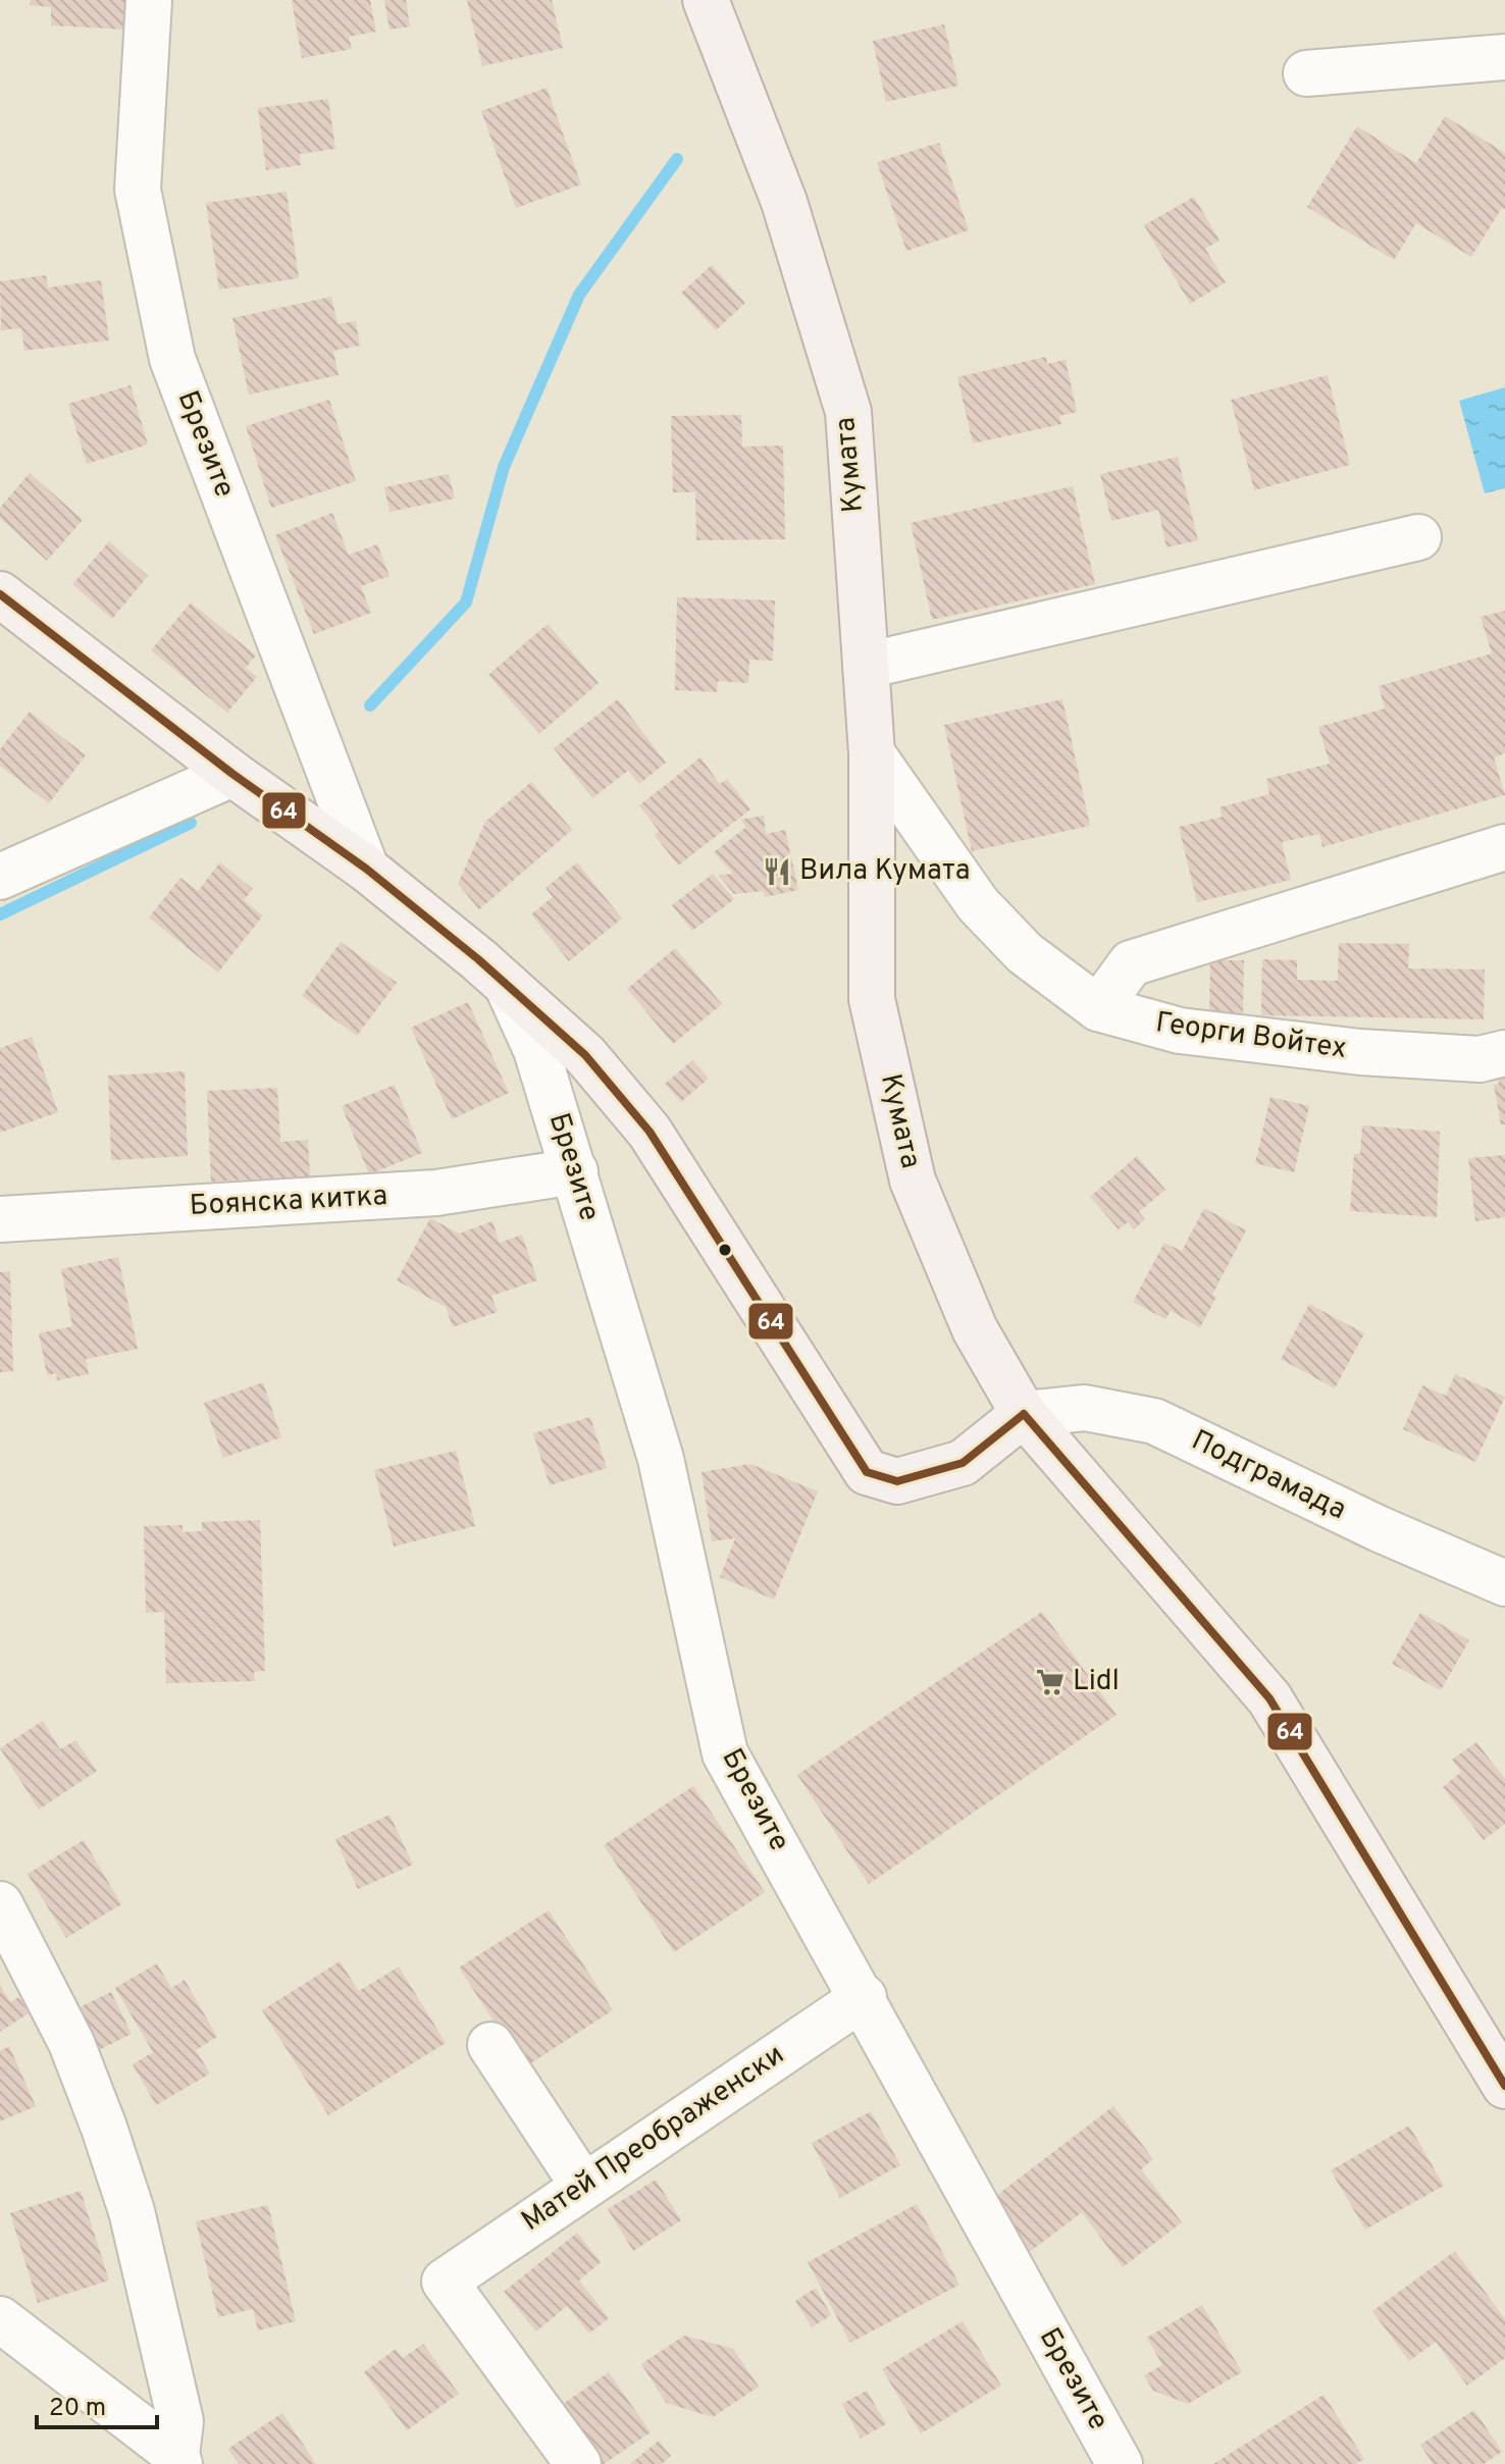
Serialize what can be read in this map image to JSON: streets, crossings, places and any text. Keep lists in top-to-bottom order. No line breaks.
{"streets":{"main road":["Кумата"],"street":["Брезите","Георги Войтех","Боянска китка","Подграмада","Матей Преображенски"]},"crossings":[["Брезите","Боянска китка"],["Брезите","Матей Преображенски"],["Кумата","Георги Войтех"],["Кумата","Подграмада"]],"places":{"restaurant":["Вила Кумата"],"supermarket":["Lidl"]},"lines":["transit line 64"],"scale_bar":"20 m"}
